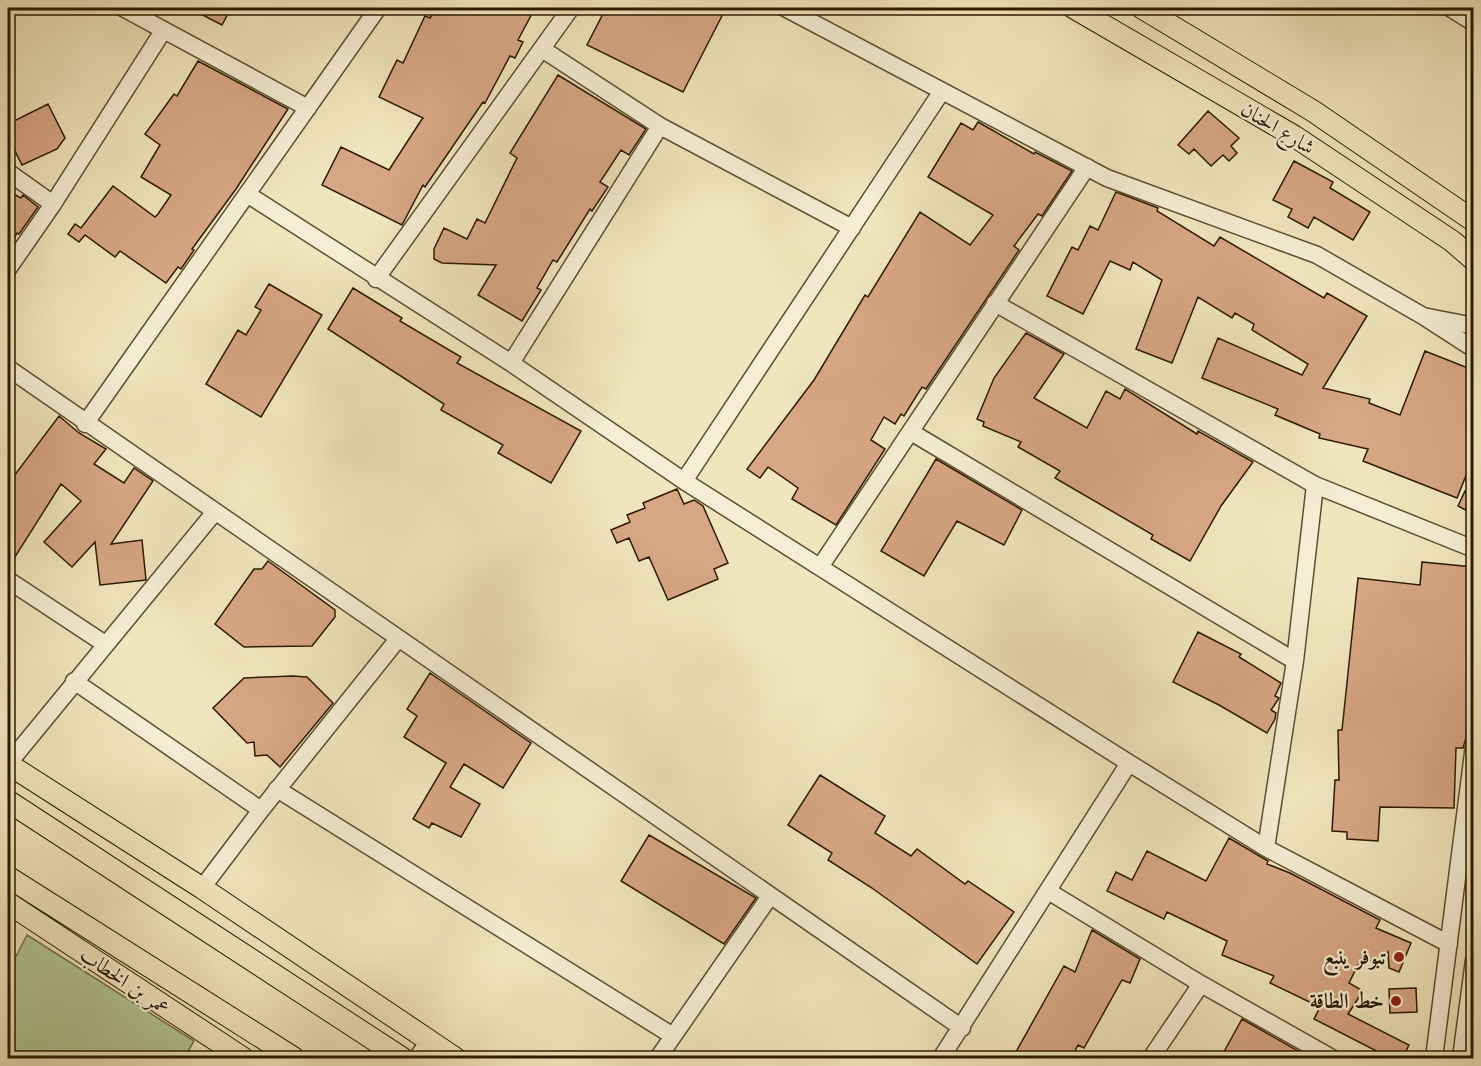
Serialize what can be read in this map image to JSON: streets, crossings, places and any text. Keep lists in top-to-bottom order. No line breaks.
{"streets":{"main road":["شارع الحنان","عمر بن الخطاب"]},"places":["تبوفر ينبع","خط الطاقة"]}
